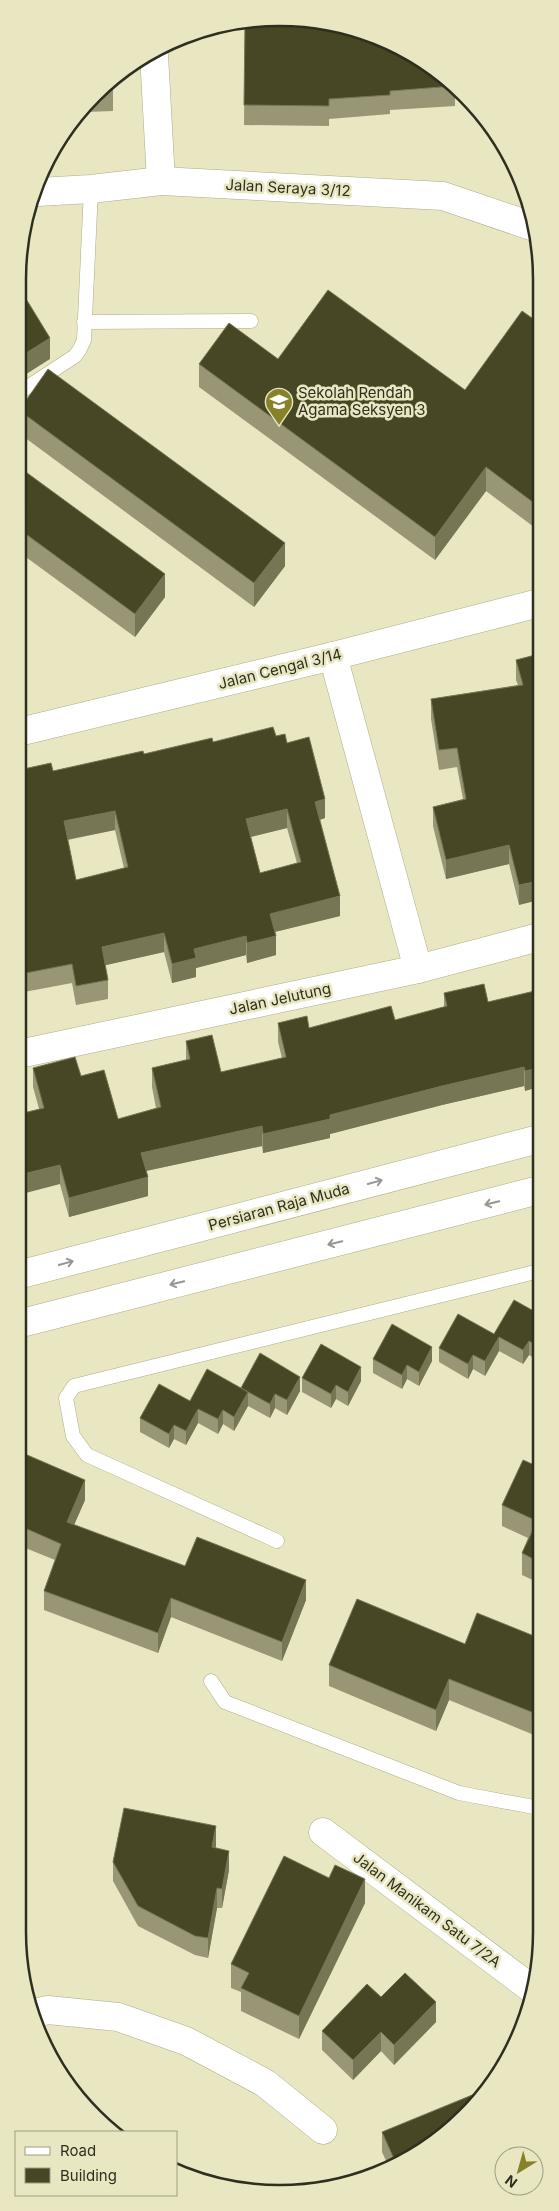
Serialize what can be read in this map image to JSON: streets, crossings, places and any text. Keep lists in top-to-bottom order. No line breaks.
{"streets":{"street":["Jalan Seraya 3/12","Jalan Cengal 3/14","Jalan Jelutung","Persiaran Raja Muda","Jalan Manikam Satu 7/2A"]},"places":{"school or university":["Sekolah Rendah Agama Seksyen 3"]},"legend":["Road","Building"],"north":"bottom left"}
